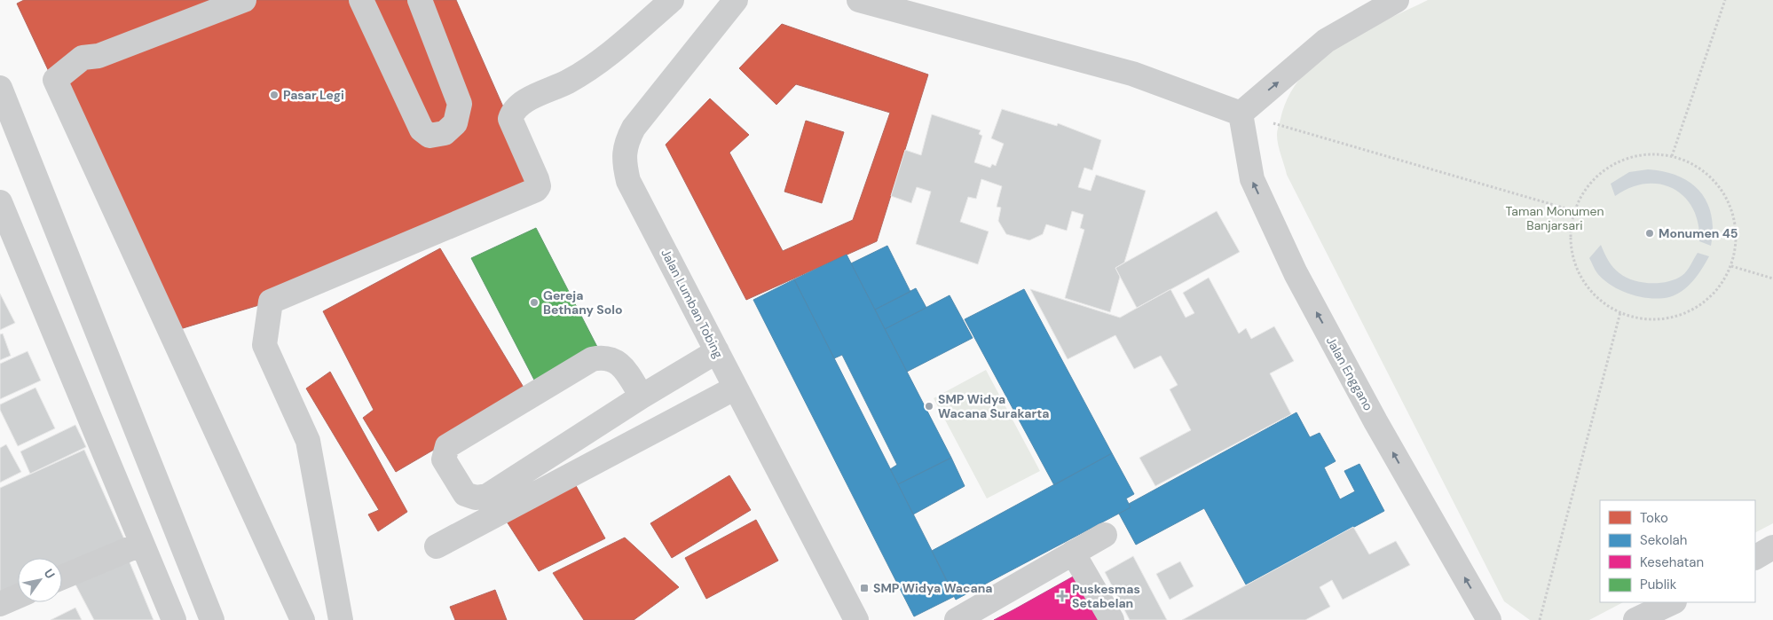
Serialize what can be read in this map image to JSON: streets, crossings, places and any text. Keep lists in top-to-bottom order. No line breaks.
{"streets":{"street":["Jalan Lumban Tobing","Jalan Enggano"]},"one_way":["Jalan Enggano"],"parks":["Taman Monumen Banjarsari"],"places":{"other":["Pasar Legi","Monumen 45","Gereja Bethany Solo","SMP Widya Wacana Surakarta"],"transit":["SMP Widya Wacana"],"health":["Puskesmas Setabelan"]},"legend":["Toko","Sekolah","Kesehatan","Publik"],"north":"top right"}
